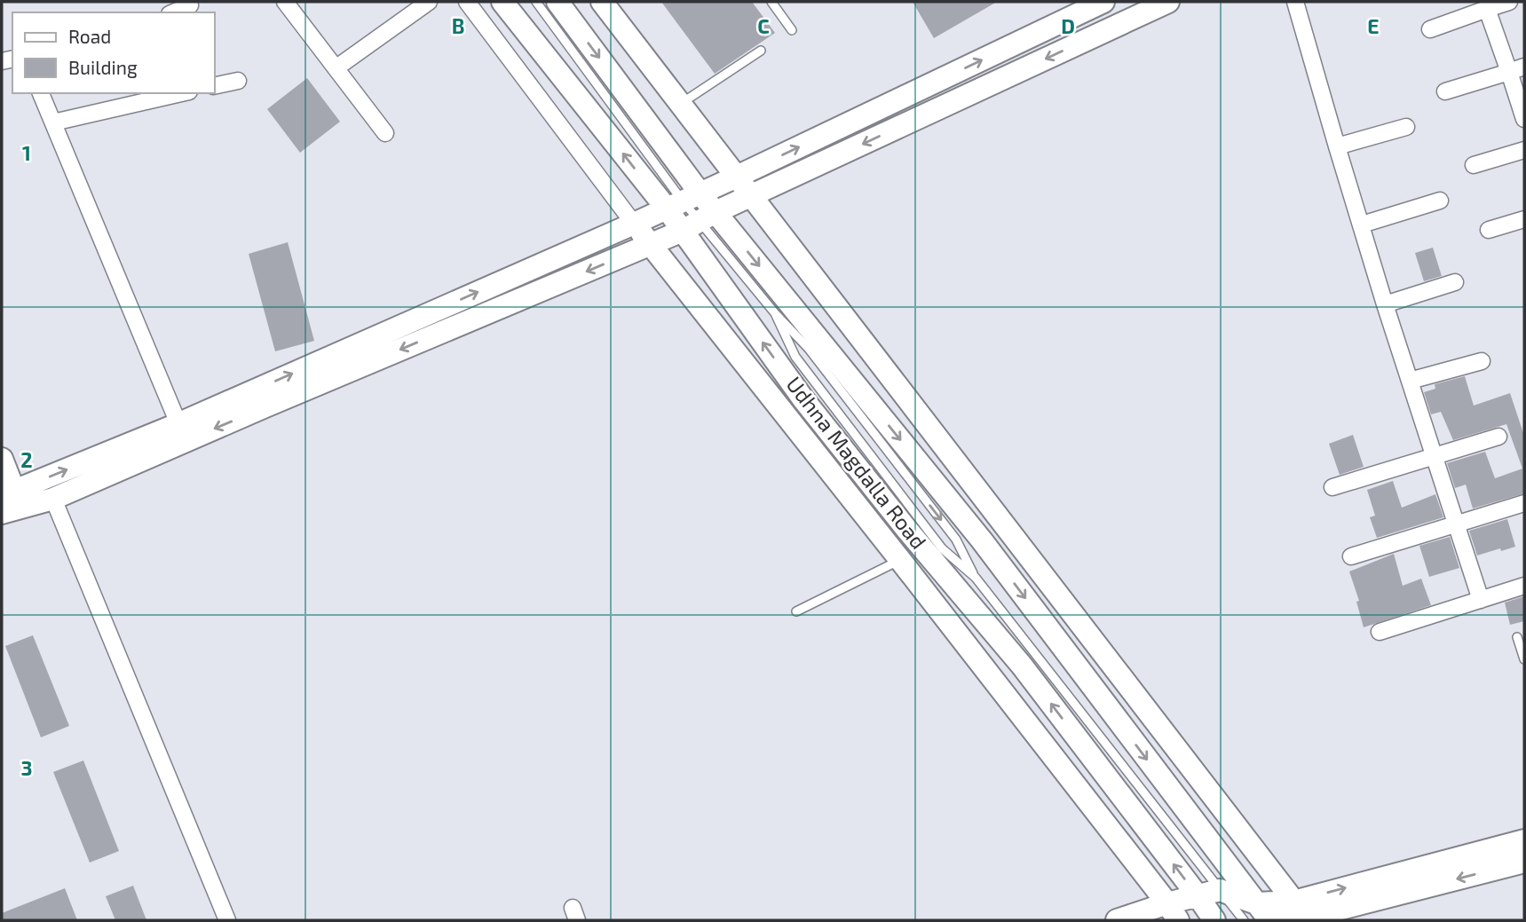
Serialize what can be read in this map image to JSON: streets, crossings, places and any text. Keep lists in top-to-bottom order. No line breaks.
{"streets":{"street":["Udhna Magdalla Road"]},"legend":["Road","Building"],"grid":{"columns":["B","C","D","E"],"rows":["1","2","3"]}}
